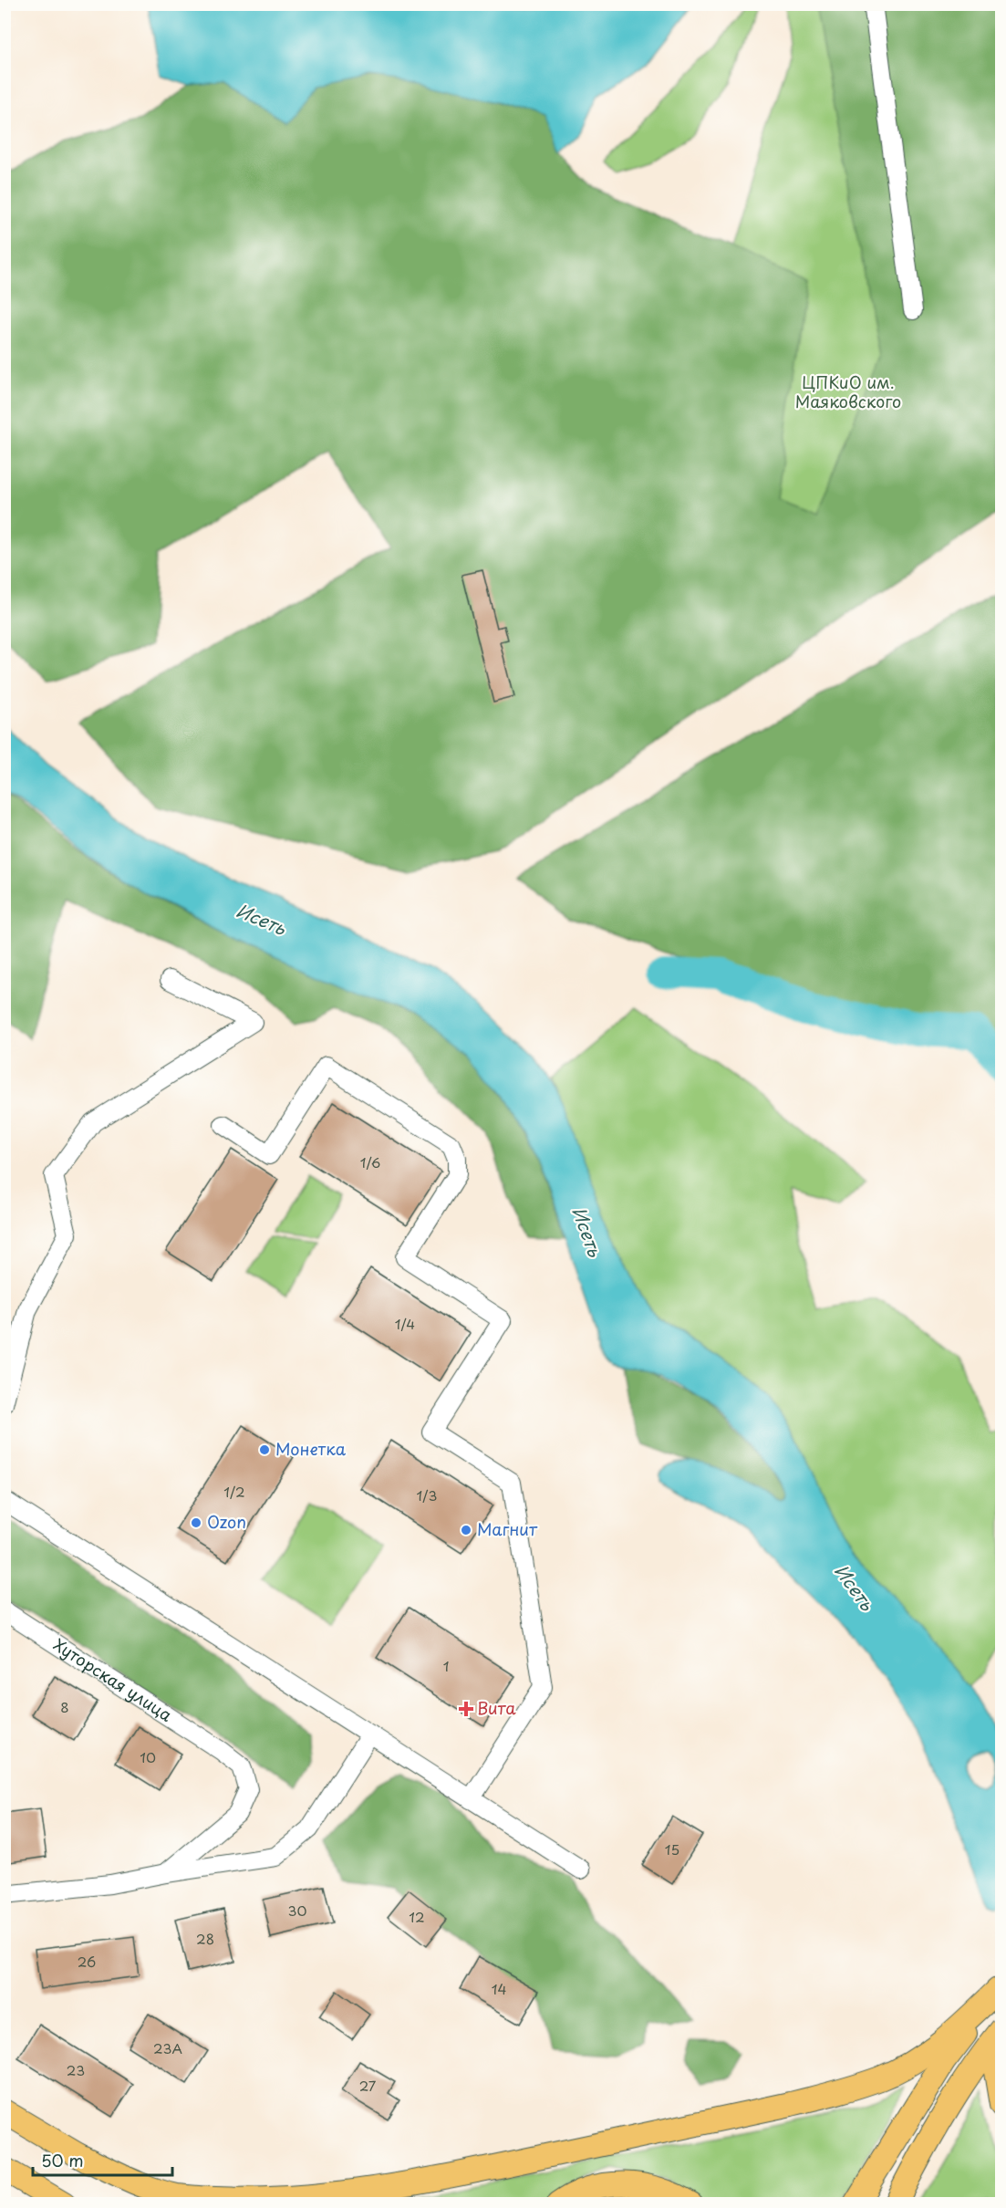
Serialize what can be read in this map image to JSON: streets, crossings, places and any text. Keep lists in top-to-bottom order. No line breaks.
{"streets":{"street":["Хуторская улица"]},"water":["Исеть"],"parks":["ЦПКиО им. Маяковского"],"places":{"other":["Монетка","Ozon","Магнит"],"health":["Вита"]},"house_numbers":["1/6","1/4","1/2","1/3","1","8","10","15","30","12","28","26","14","23А","23","27"],"scale_bar":"50 m"}
